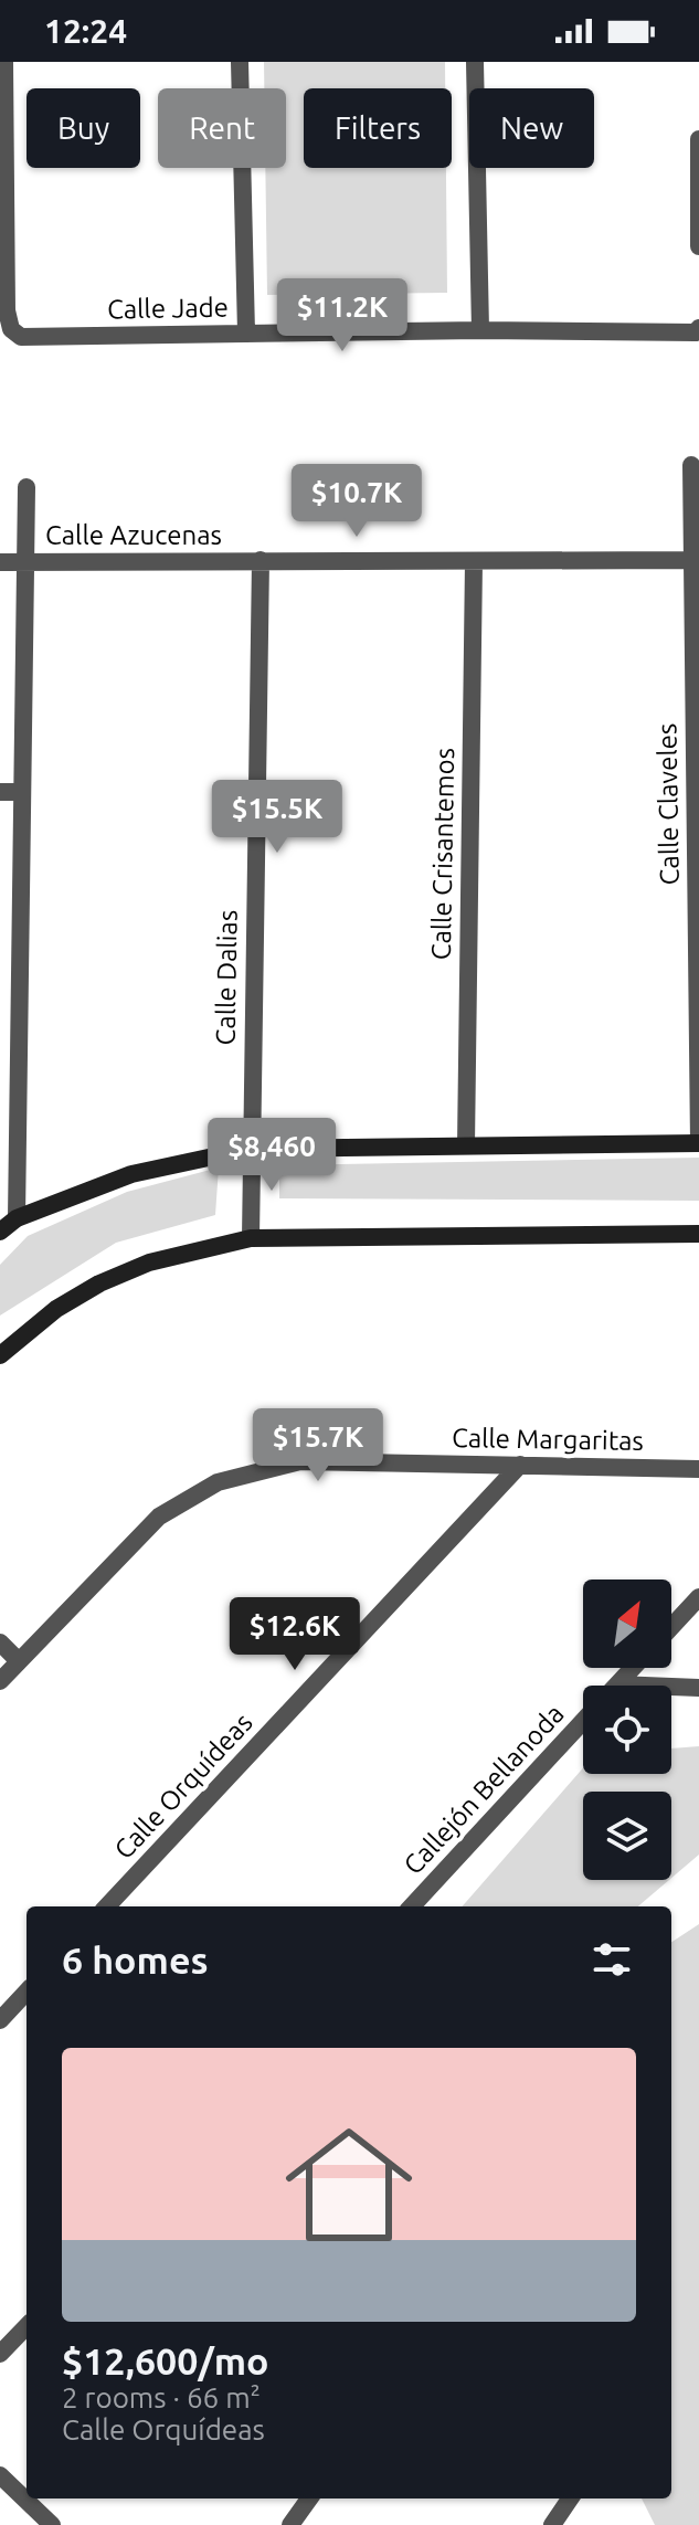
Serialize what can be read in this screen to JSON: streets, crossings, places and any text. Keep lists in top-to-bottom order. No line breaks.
{"streets":{"street":["Calle Jade","Calle Azucenas","Calle Claveles","Calle Crisantemos","Calle Dalias","Calle Margaritas","Calle Orquídeas","Callejón Bellanoda"]},"crossings":[["Calle Azucenas","Calle Claveles"],["Calle Azucenas","Calle Crisantemos"],["Calle Azucenas","Calle Dalias"],["Calle Margaritas","Calle Orquídeas"]],"north":"top right","page":{"status":"12:24","chip":["Buy","Rent","Filters","New"],"price":["$11.2K","$10.7K","$15.5K","$8,460","$15.7K","$12.6K"],"heading":"6 homes","list":[{"name":"$12,600/mo","note":"2 rooms · 66 m² · Calle Orquídeas"}]}}
